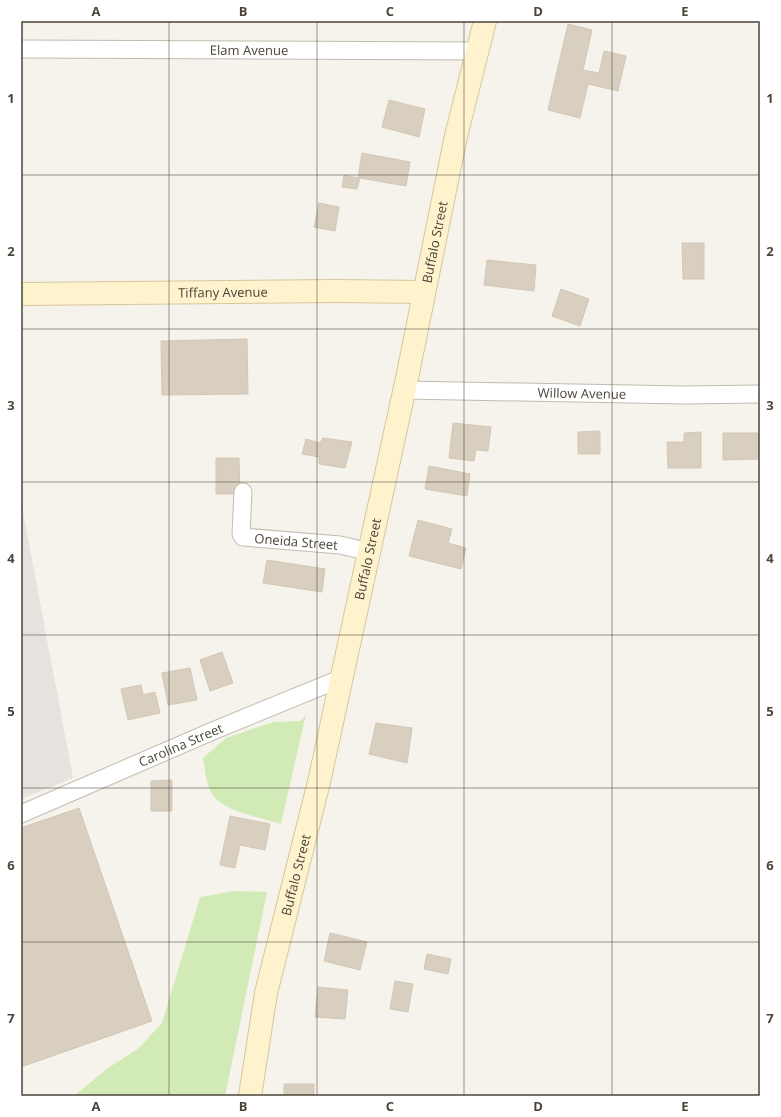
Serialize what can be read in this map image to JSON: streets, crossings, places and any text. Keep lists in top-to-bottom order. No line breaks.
{"streets":{"street":["Elam Avenue","Buffalo Street","Tiffany Avenue","Willow Avenue","Oneida Street","Carolina Street"]},"crossings":[["Elam Avenue","Buffalo Street"],["Buffalo Street","Tiffany Avenue"],["Buffalo Street","Willow Avenue"],["Buffalo Street","Oneida Street"],["Buffalo Street","Carolina Street"]],"grid":{"columns":["A","B","C","D","E"],"rows":["1","2","3","4","5","6","7"]}}
